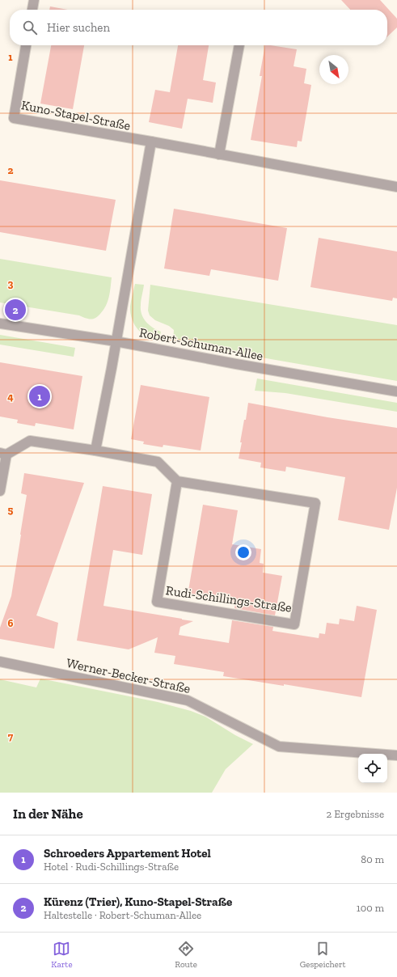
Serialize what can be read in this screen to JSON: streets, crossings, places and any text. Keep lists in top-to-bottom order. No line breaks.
{"streets":{"street":["Kuno-Stapel-Straße","Robert-Schuman-Allee","Rudi-Schillings-Straße","Werner-Becker-Straße"]},"north":"bottom right","page":{"search":"Hier suchen","pins":["2","1"],"heading":["In der Nähe","2 Ergebnisse"],"list":[{"mark":"1","name":"Schroeders Appartement Hotel","note":"Hotel · Rudi-Schillings-Straße","value":"80 m"},{"mark":"2","name":"Kürenz (Trier), Kuno-Stapel-Straße","note":"Haltestelle · Robert-Schuman-Allee","value":"100 m"}],"nav":["Karte","Route","Gespeichert"]},"grid":{"rows":["1","2","3","4","5","6","7"]}}
